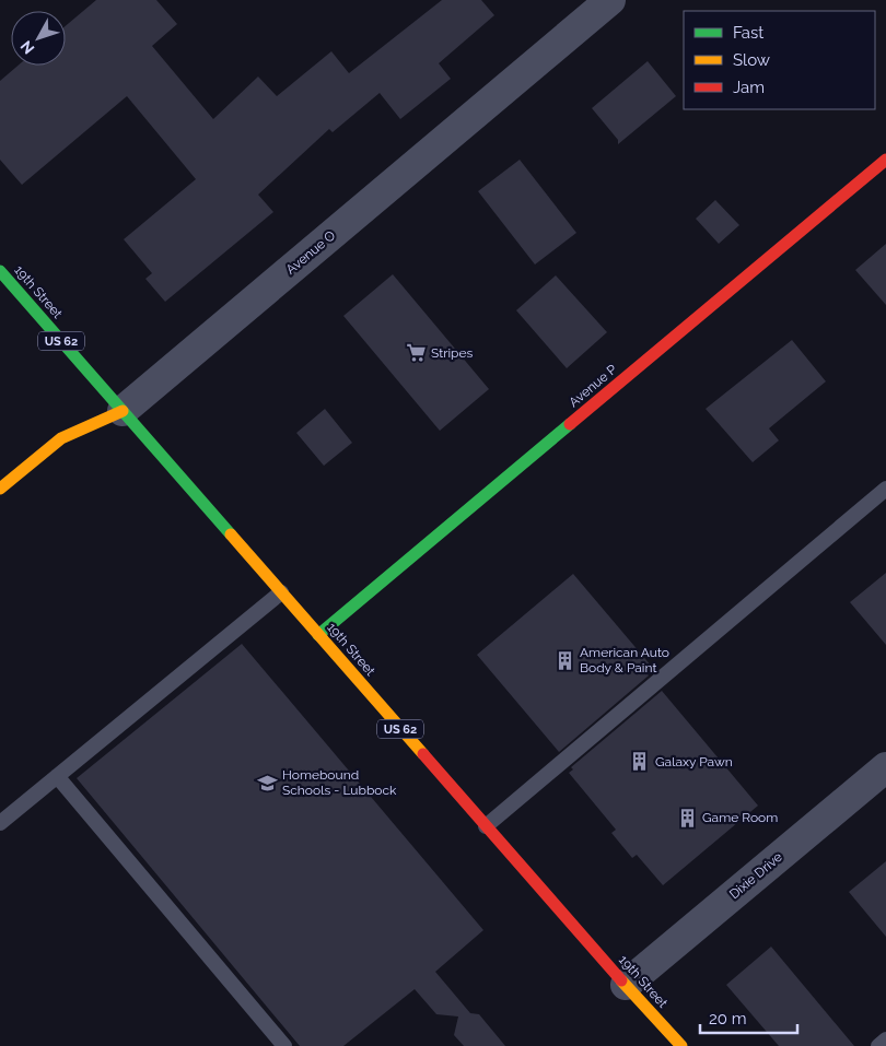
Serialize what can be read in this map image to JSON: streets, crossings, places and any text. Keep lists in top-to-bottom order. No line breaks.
{"streets":{"main road":["Avenue O","19th Street","US 62","Avenue P"],"street":["Dixie Drive"]},"crossings":[["Avenue O","19th Street"],["19th Street","Avenue P"],["19th Street","Dixie Drive"]],"places":{"supermarket":["Stripes"],"building":["American Auto Body & Paint","Galaxy Pawn","Game Room"],"school or university":["Homebound Schools - Lubbock"]},"legend":["Fast","Slow","Jam"],"scale_bar":"20 m","north":"bottom left"}
